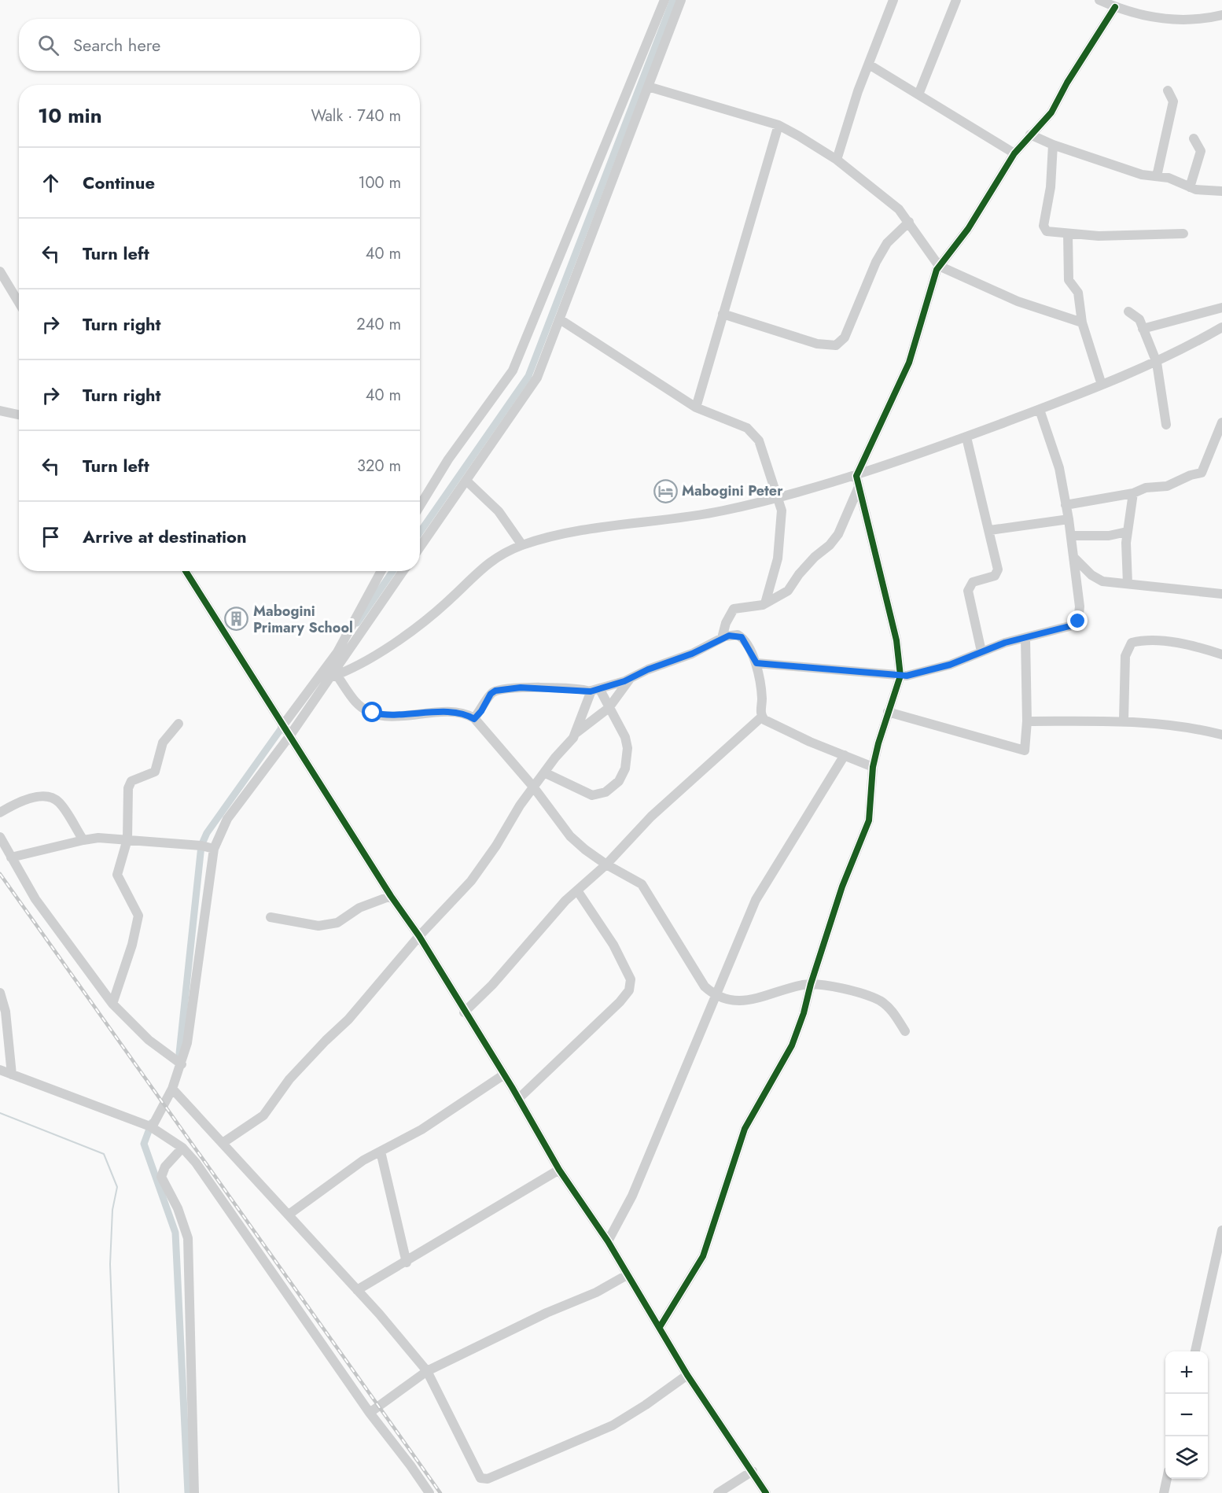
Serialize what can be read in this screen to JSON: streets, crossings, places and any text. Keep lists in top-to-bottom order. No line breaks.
{"places":{"hotel":["Mabogini Peter"],"building":["Mabogini Primary School"]},"page":{"search":"Search here","heading":["10 min","Walk · 740 m"],"list":[["Continue","100 m"],["Turn left","40 m"],["Turn right","240 m"],["Turn right","40 m"],["Turn left","320 m"],"Arrive at destination"],"map_buttons":["+","−"]}}
